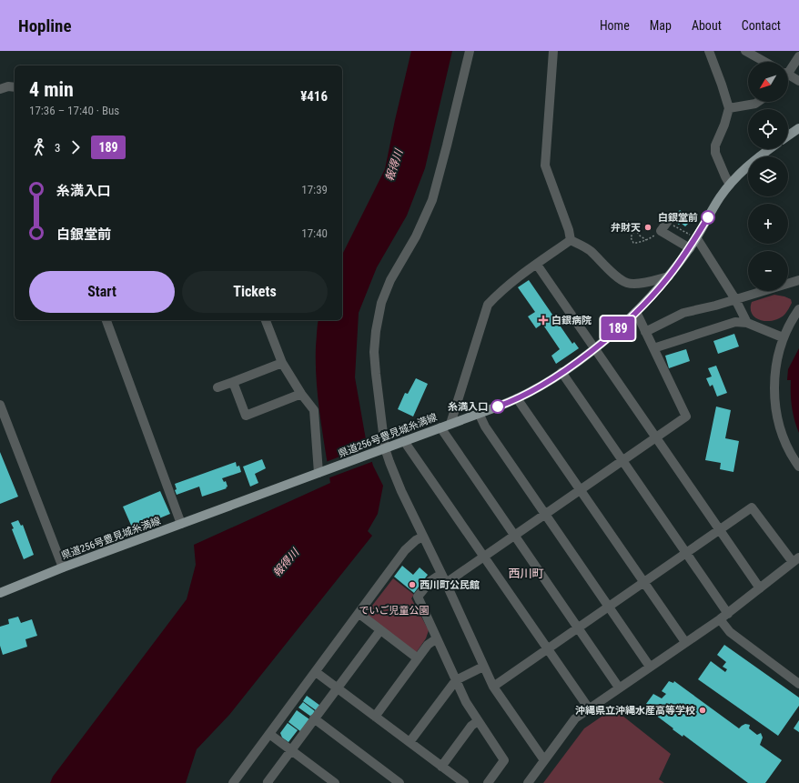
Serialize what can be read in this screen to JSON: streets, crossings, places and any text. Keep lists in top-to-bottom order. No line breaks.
{"streets":{"main road":["県道256号豊見城糸満線"]},"districts":["西川町"],"water":["報得川"],"parks":["でいご児童公園"],"places":{"other":["白銀堂前","弁財天","糸満入口","西川町公民館","沖縄県立沖縄水産高等学校"],"health":["白銀病院"]},"lines":["bus line 189"],"north":"bottom left","page":{"header":"Hopline","nav":["Home","Map","About","Contact"],"on_map":"189","map_buttons":["+","−"],"heading":["4 min","17:36 – 17:40 · Bus","¥416"],"legs":["3","189"],"list":[{"name":"糸満入口","value":"17:39"},{"name":"白銀堂前","value":"17:40"}],"buttons":["Start","Tickets"]}}
